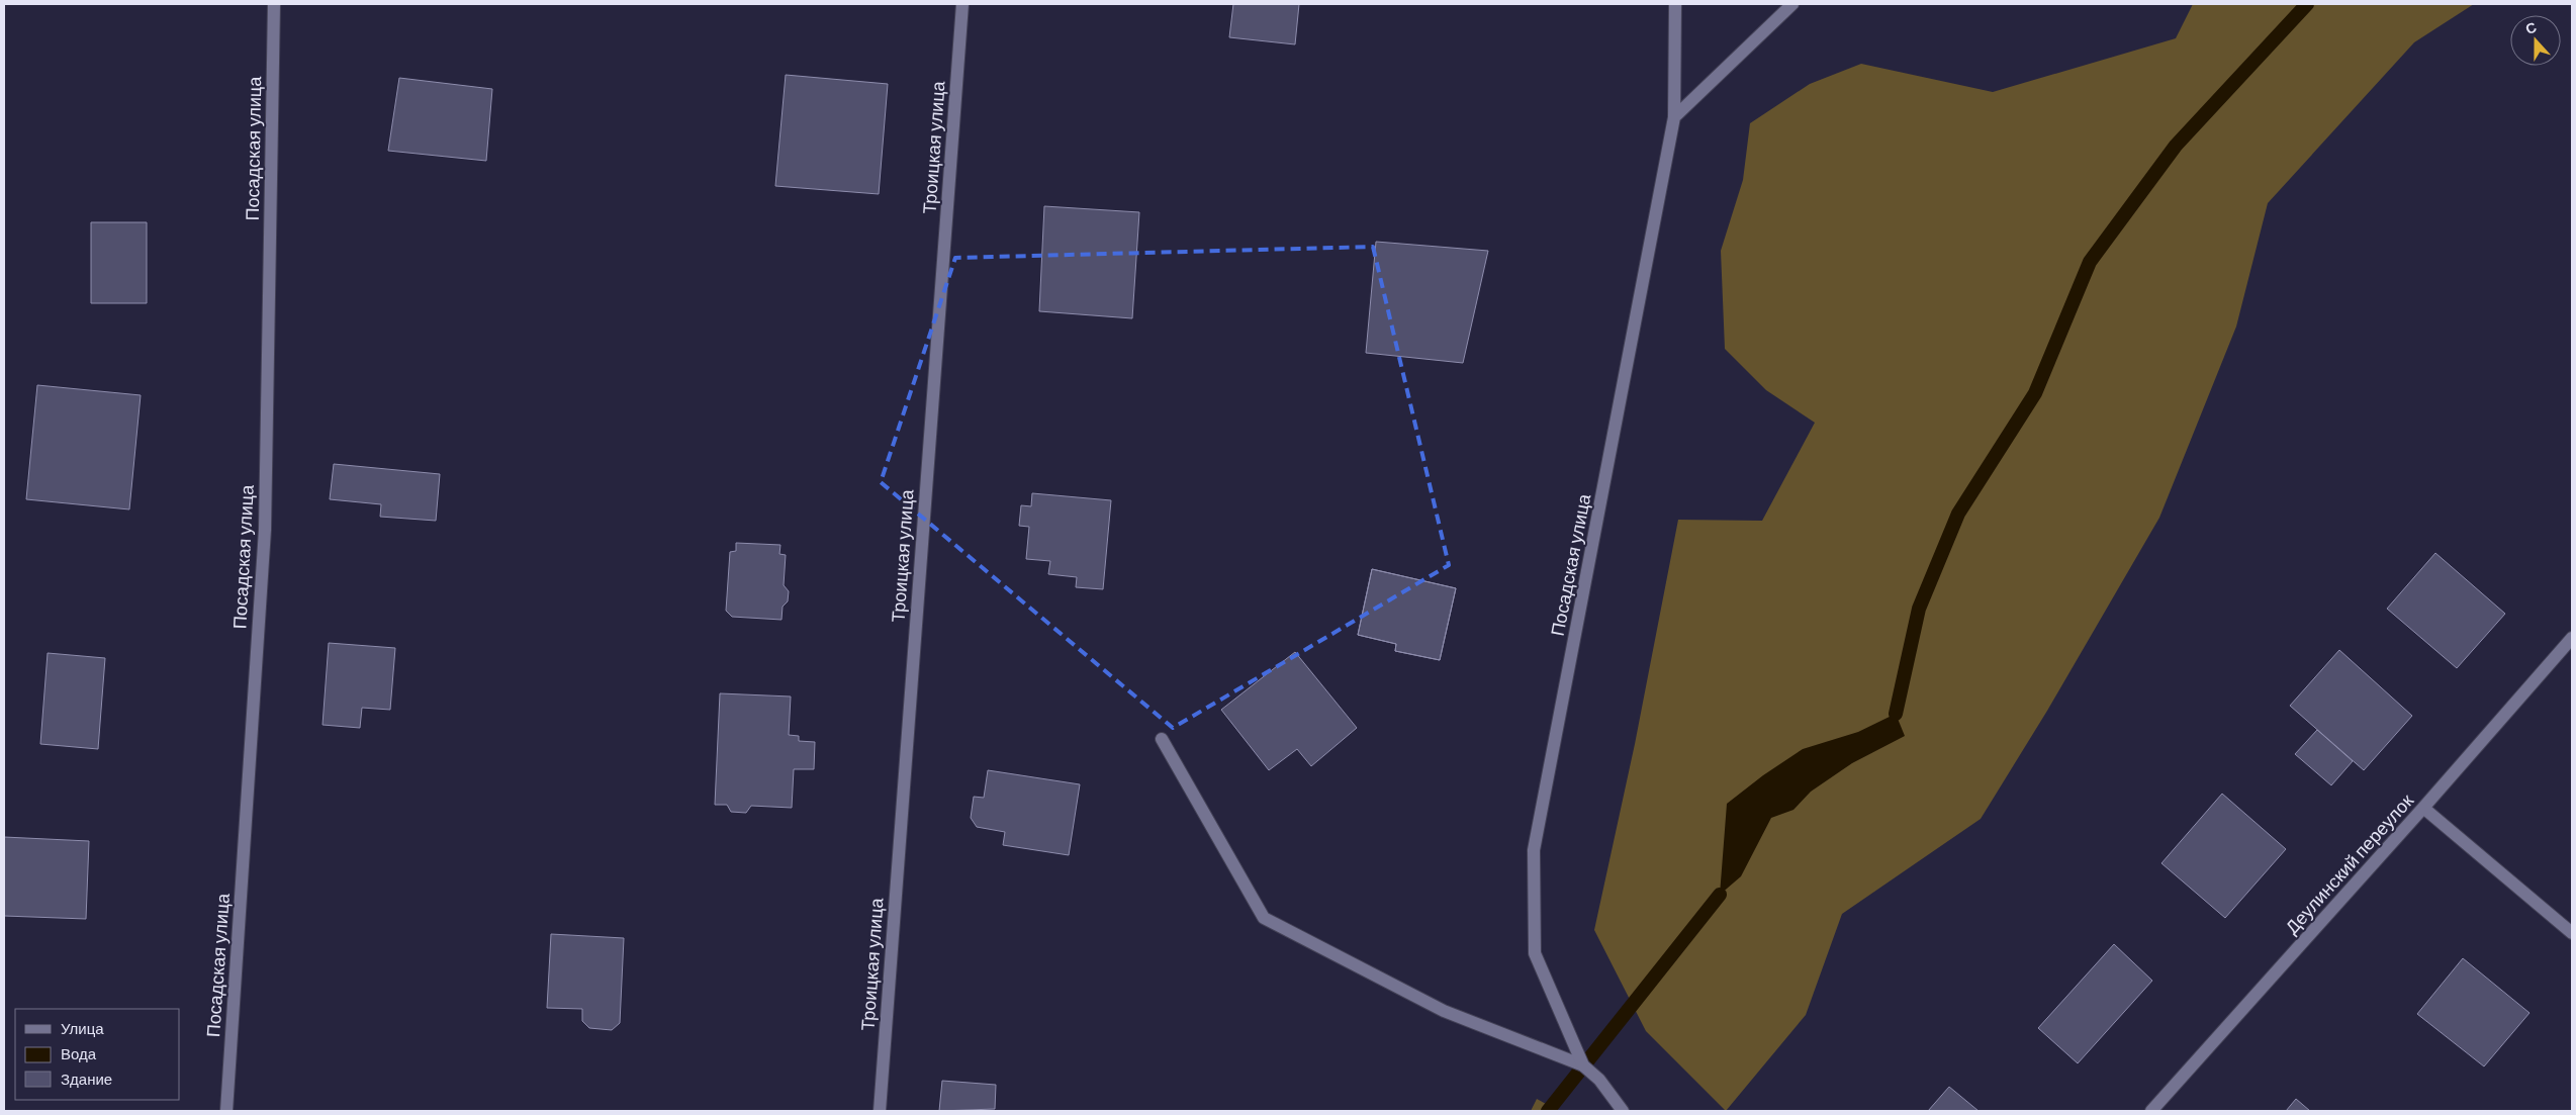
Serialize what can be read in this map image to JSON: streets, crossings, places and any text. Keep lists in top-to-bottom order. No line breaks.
{"streets":{"street":["Троицкая улица","Посадская улица","Деулинский переулок"]},"legend":["Улица","Вода","Здание"],"north":"top"}
